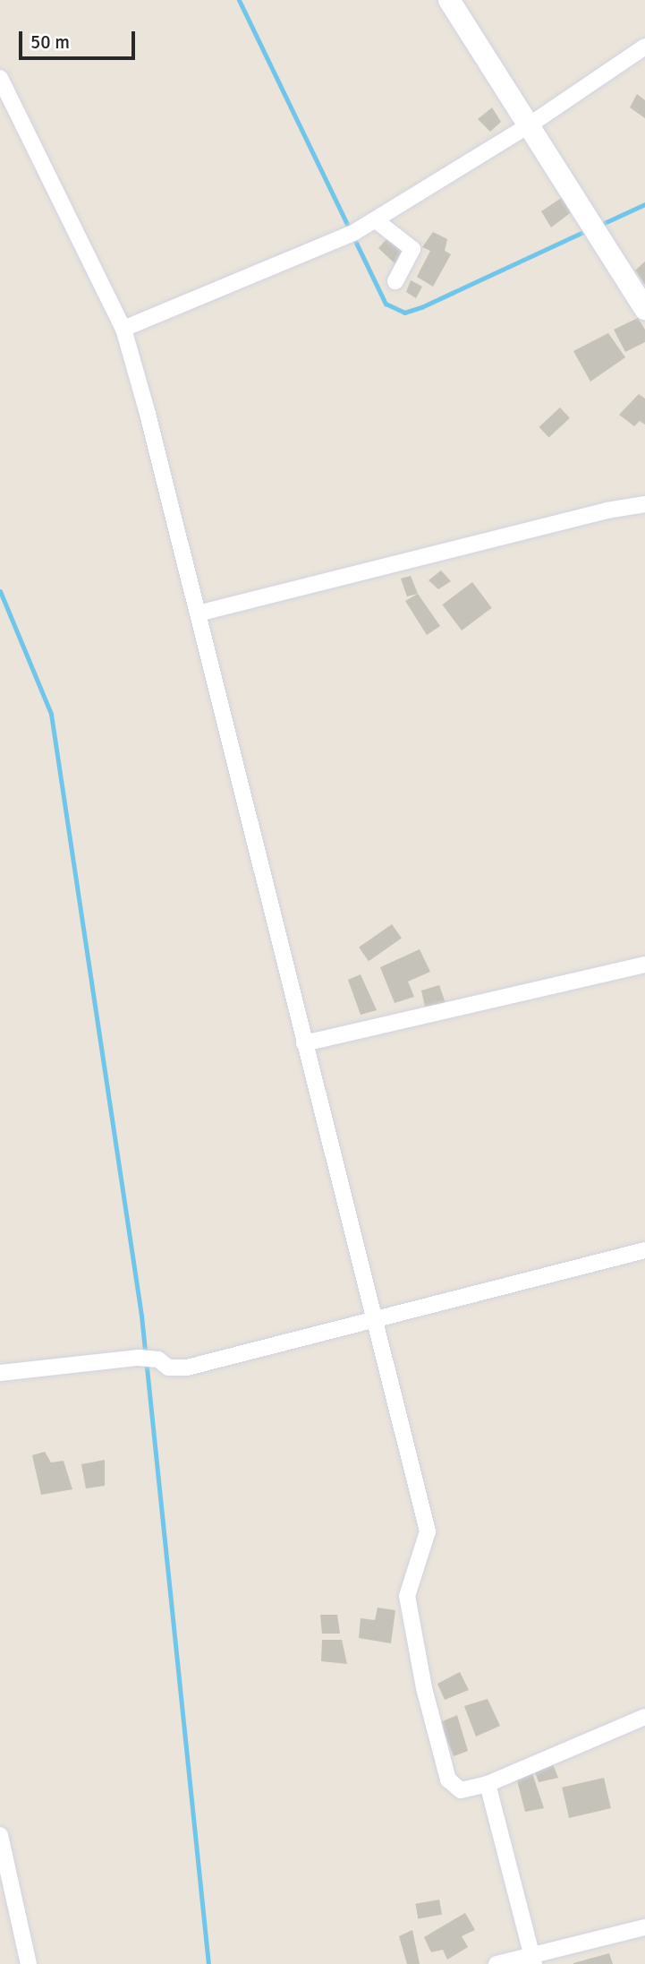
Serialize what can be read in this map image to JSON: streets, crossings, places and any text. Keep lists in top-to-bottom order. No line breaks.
{"scale_bar":"50 m"}
